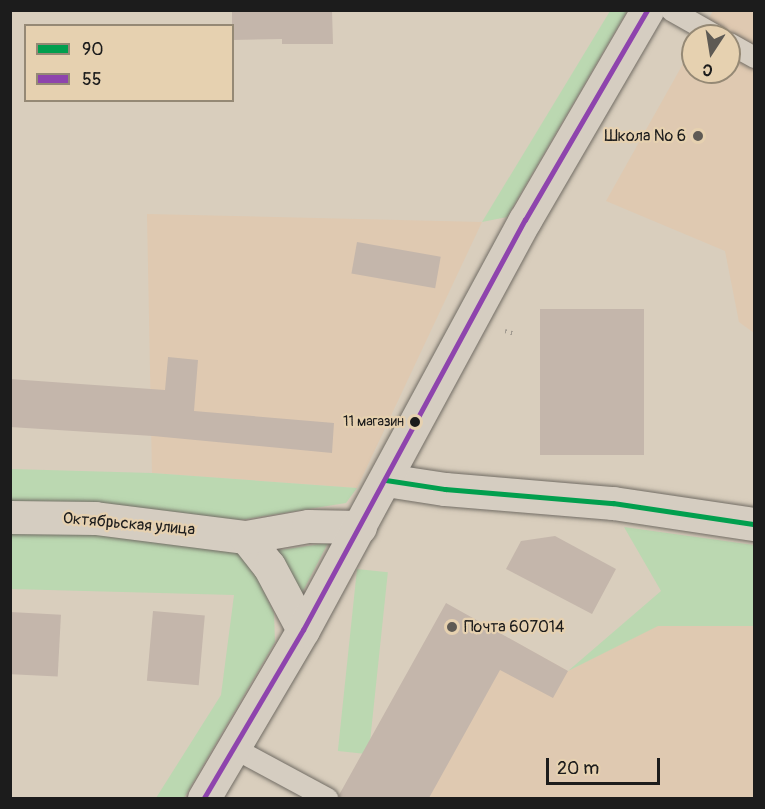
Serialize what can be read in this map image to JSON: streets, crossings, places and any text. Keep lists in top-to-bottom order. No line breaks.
{"streets":{"main road":["Октябрьская улица"]},"places":["Школа № 6","11 магазин","Почта 607014"],"lines":["transit line 55","transit line 90"],"legend":["90","55"],"scale_bar":"20 m","north":"bottom"}
